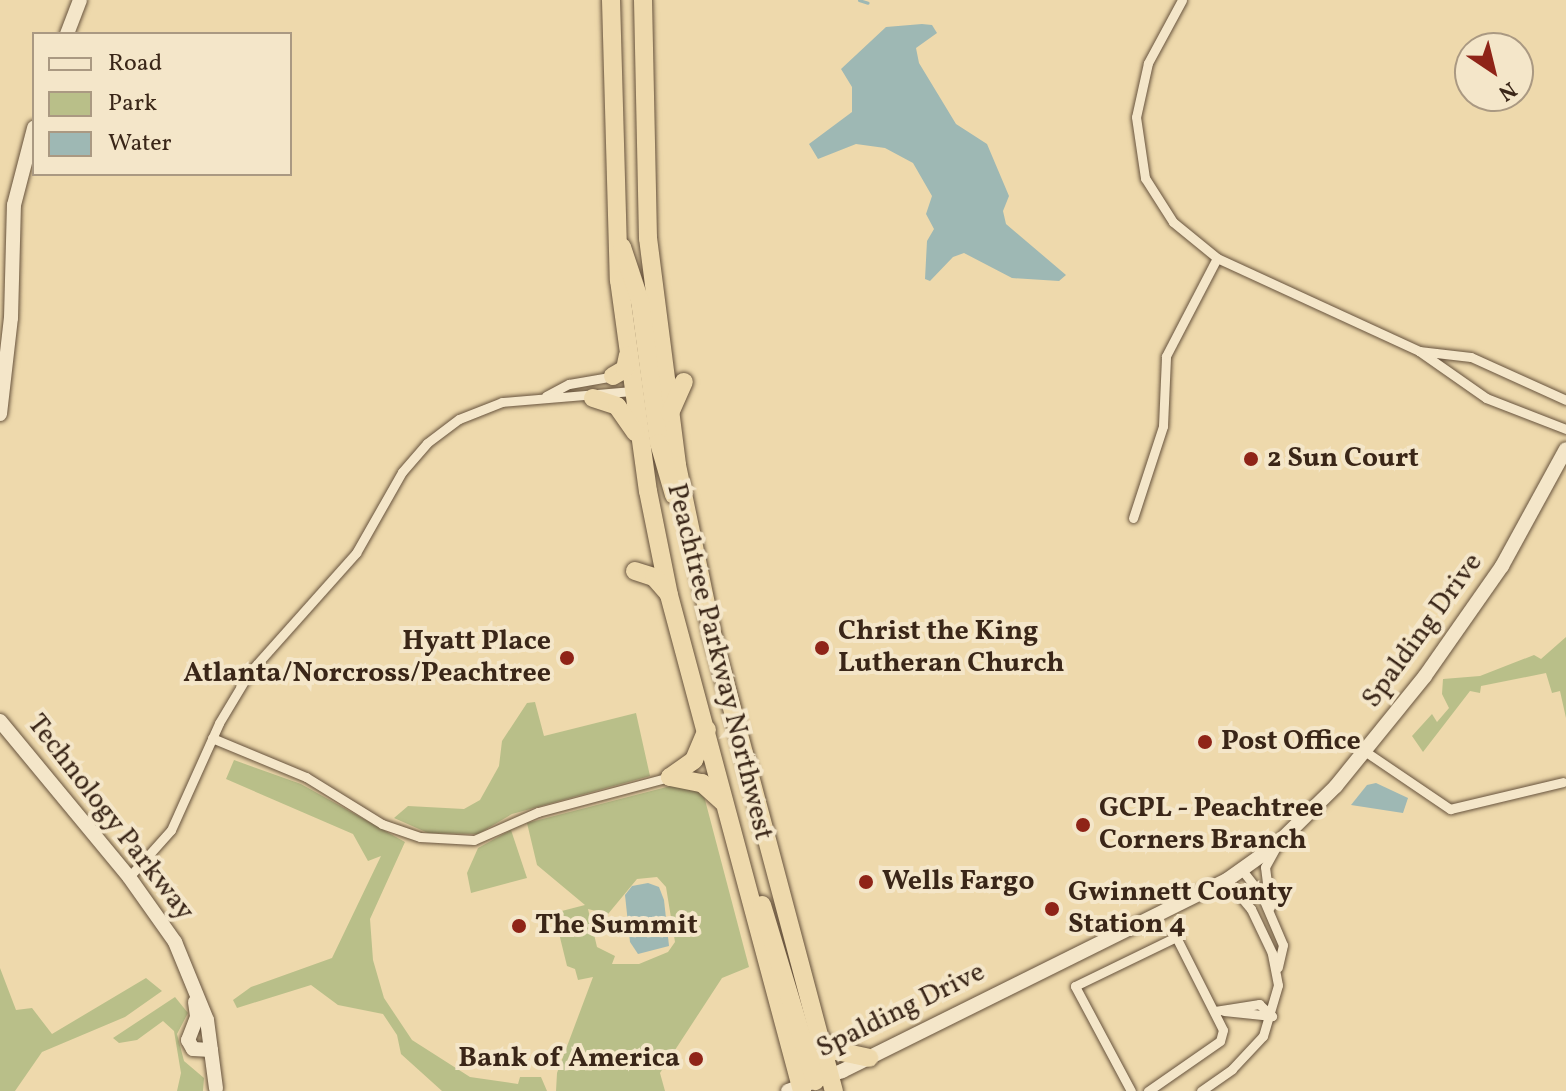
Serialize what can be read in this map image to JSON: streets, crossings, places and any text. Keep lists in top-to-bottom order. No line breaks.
{"streets":{"highway":["Peachtree Parkway Northwest"],"main road":["Spalding Drive","Technology Parkway"]},"crossings":[["Spalding Drive","Peachtree Parkway Northwest"]],"places":["2 Sun Court","Christ the King Lutheran Church","Hyatt Place Atlanta/Norcross/Peachtree","Post Office","GCPL - Peachtree Corners Branch","Wells Fargo","Gwinnett County Station 4","The Summit","Bank of America"],"legend":["Road","Park","Water"],"north":"bottom right"}
